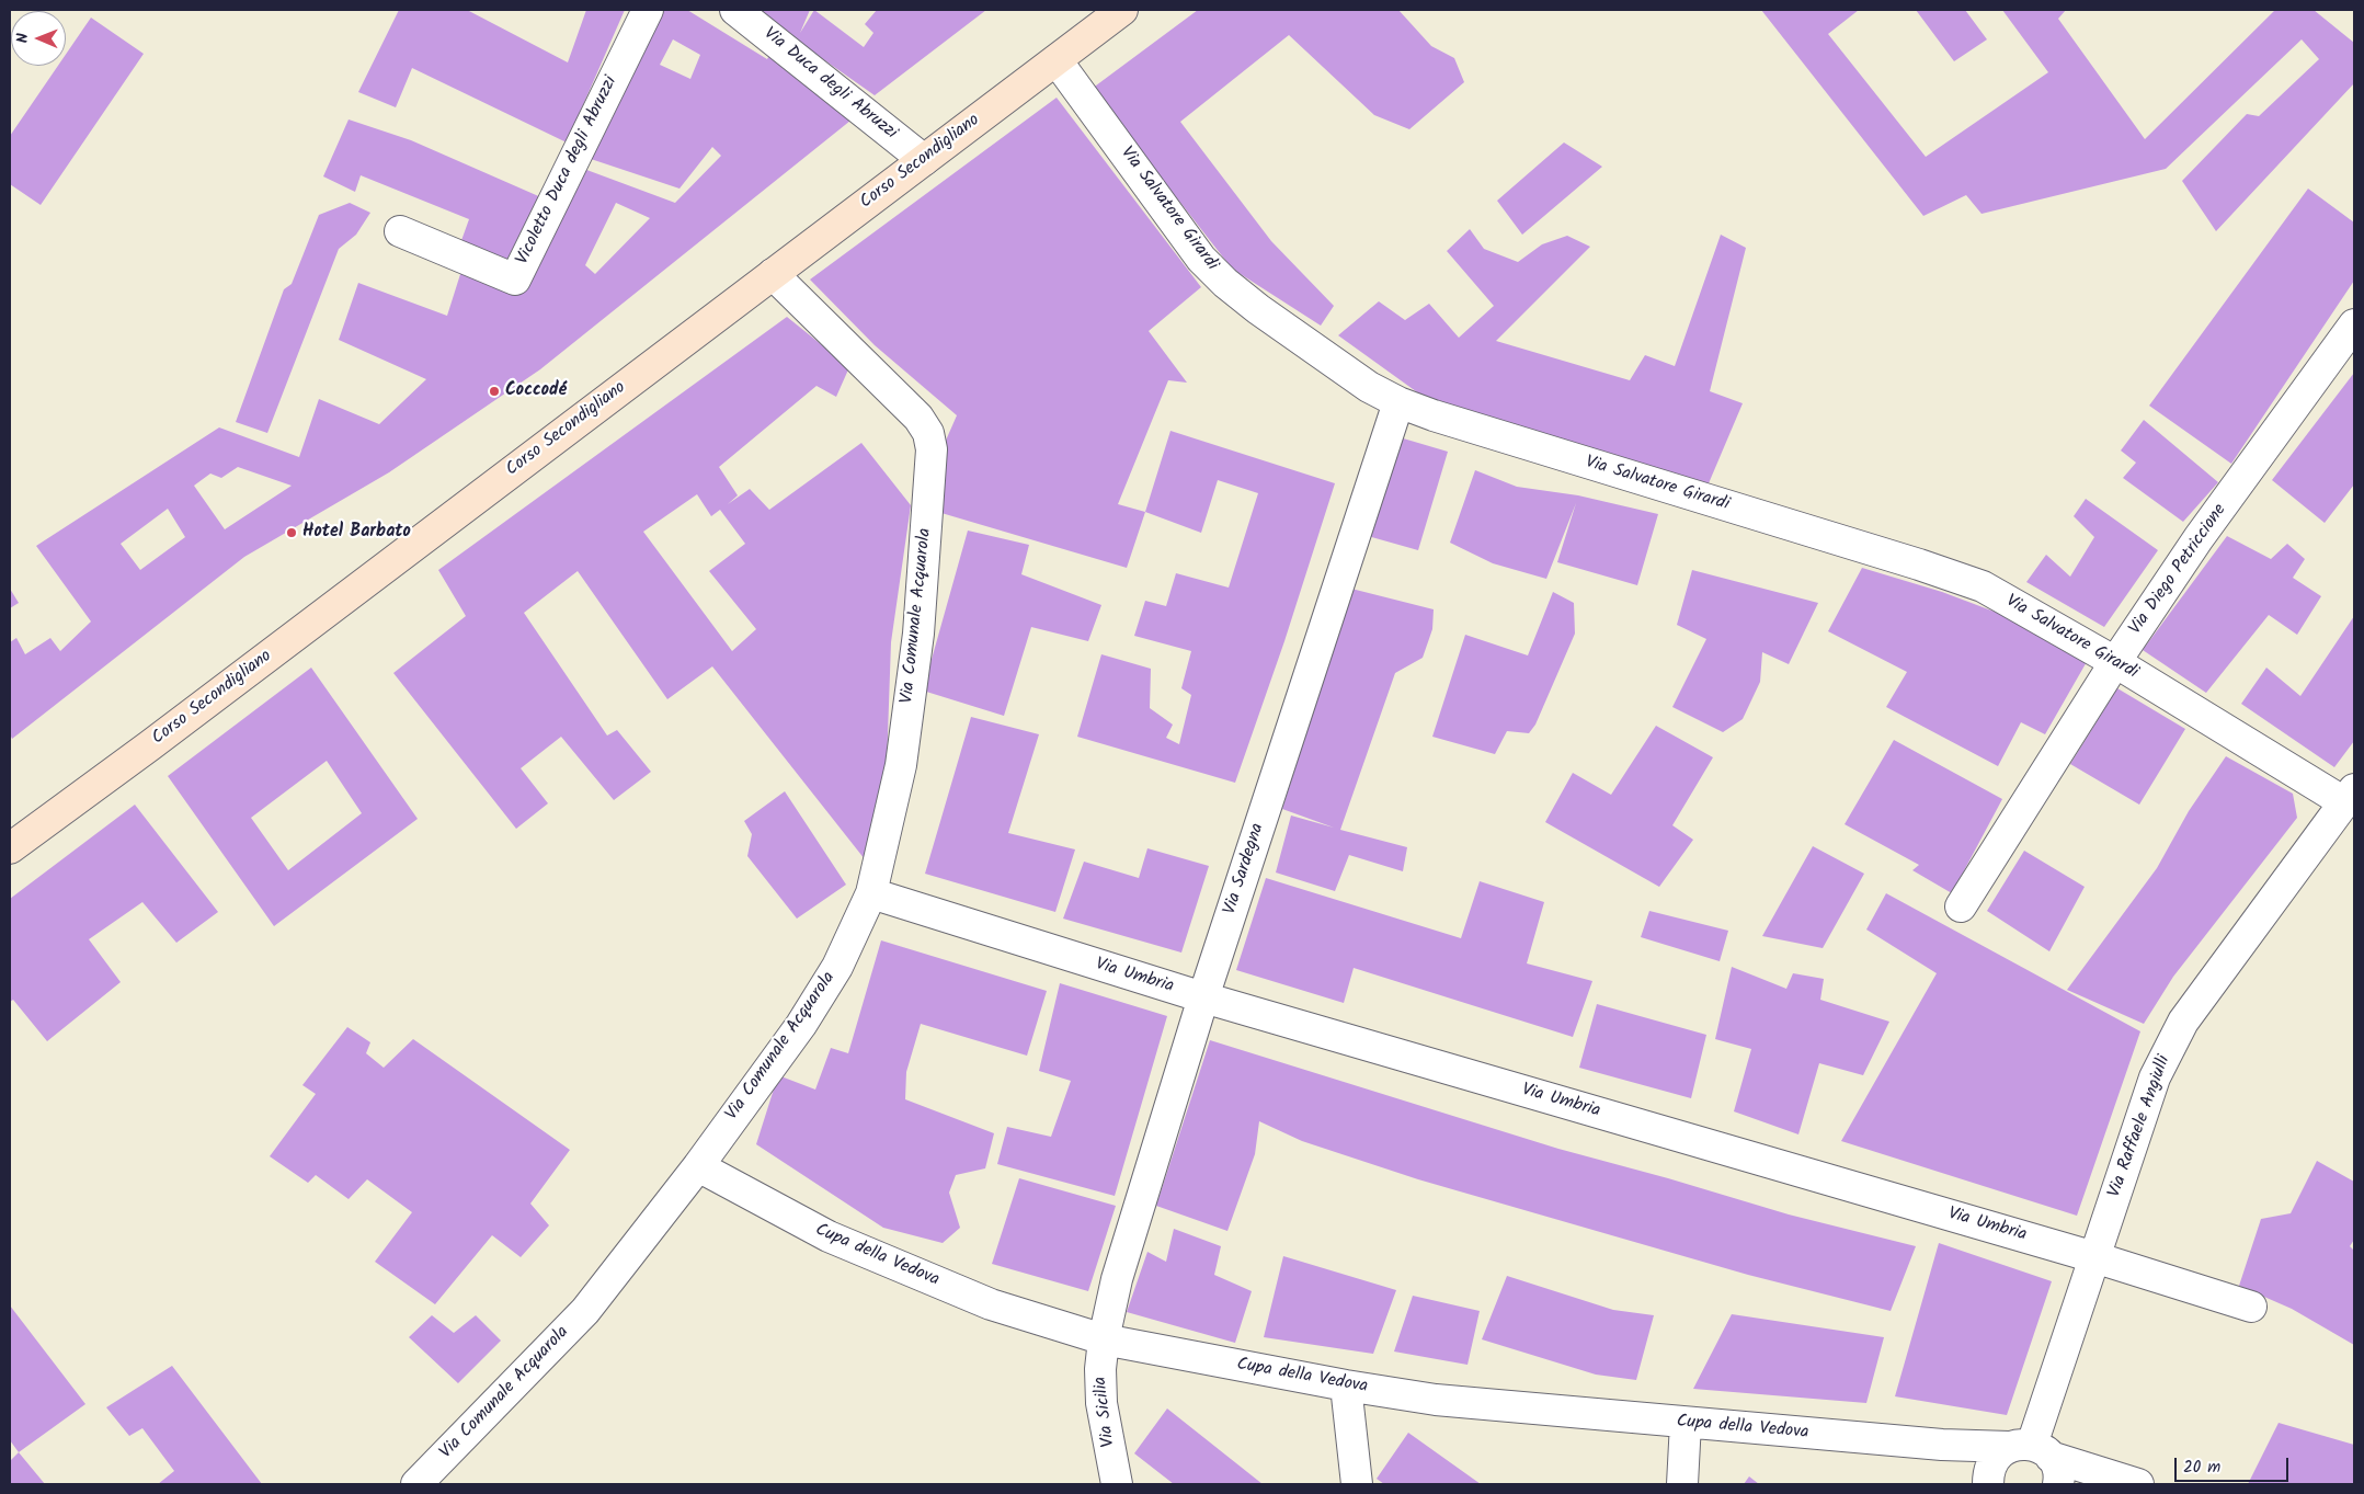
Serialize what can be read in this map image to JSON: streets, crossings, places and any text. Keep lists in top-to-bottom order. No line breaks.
{"streets":{"main road":["Corso Secondigliano"],"street":["Via Duca degli Abruzzi","Vicoletto Duca degli Abruzzi","Via Salvatore Girardi","Via Diego Petriccione","Via Comunale Acquarola","Via Sardegna","Via Umbria","Via Raffaele Angiulli","Cupa della Vedova","Via Sicilia"]},"crossings":[["Via Duca degli Abruzzi","Corso Secondigliano"],["Corso Secondigliano","Via Salvatore Girardi"],["Corso Secondigliano","Via Comunale Acquarola"],["Via Salvatore Girardi","Via Diego Petriccione"],["Via Salvatore Girardi","Via Sardegna"],["Via Salvatore Girardi","Via Raffaele Angiulli"],["Via Comunale Acquarola","Via Umbria"],["Via Comunale Acquarola","Cupa della Vedova"],["Via Sardegna","Via Umbria"],["Via Sardegna","Cupa della Vedova"],["Via Sardegna","Via Sicilia"],["Via Umbria","Via Raffaele Angiulli"],["Via Raffaele Angiulli","Cupa della Vedova"],["Cupa della Vedova","Via Sicilia"]],"places":["Coccodé","Hotel Barbato"],"scale_bar":"20 m","north":"left"}
